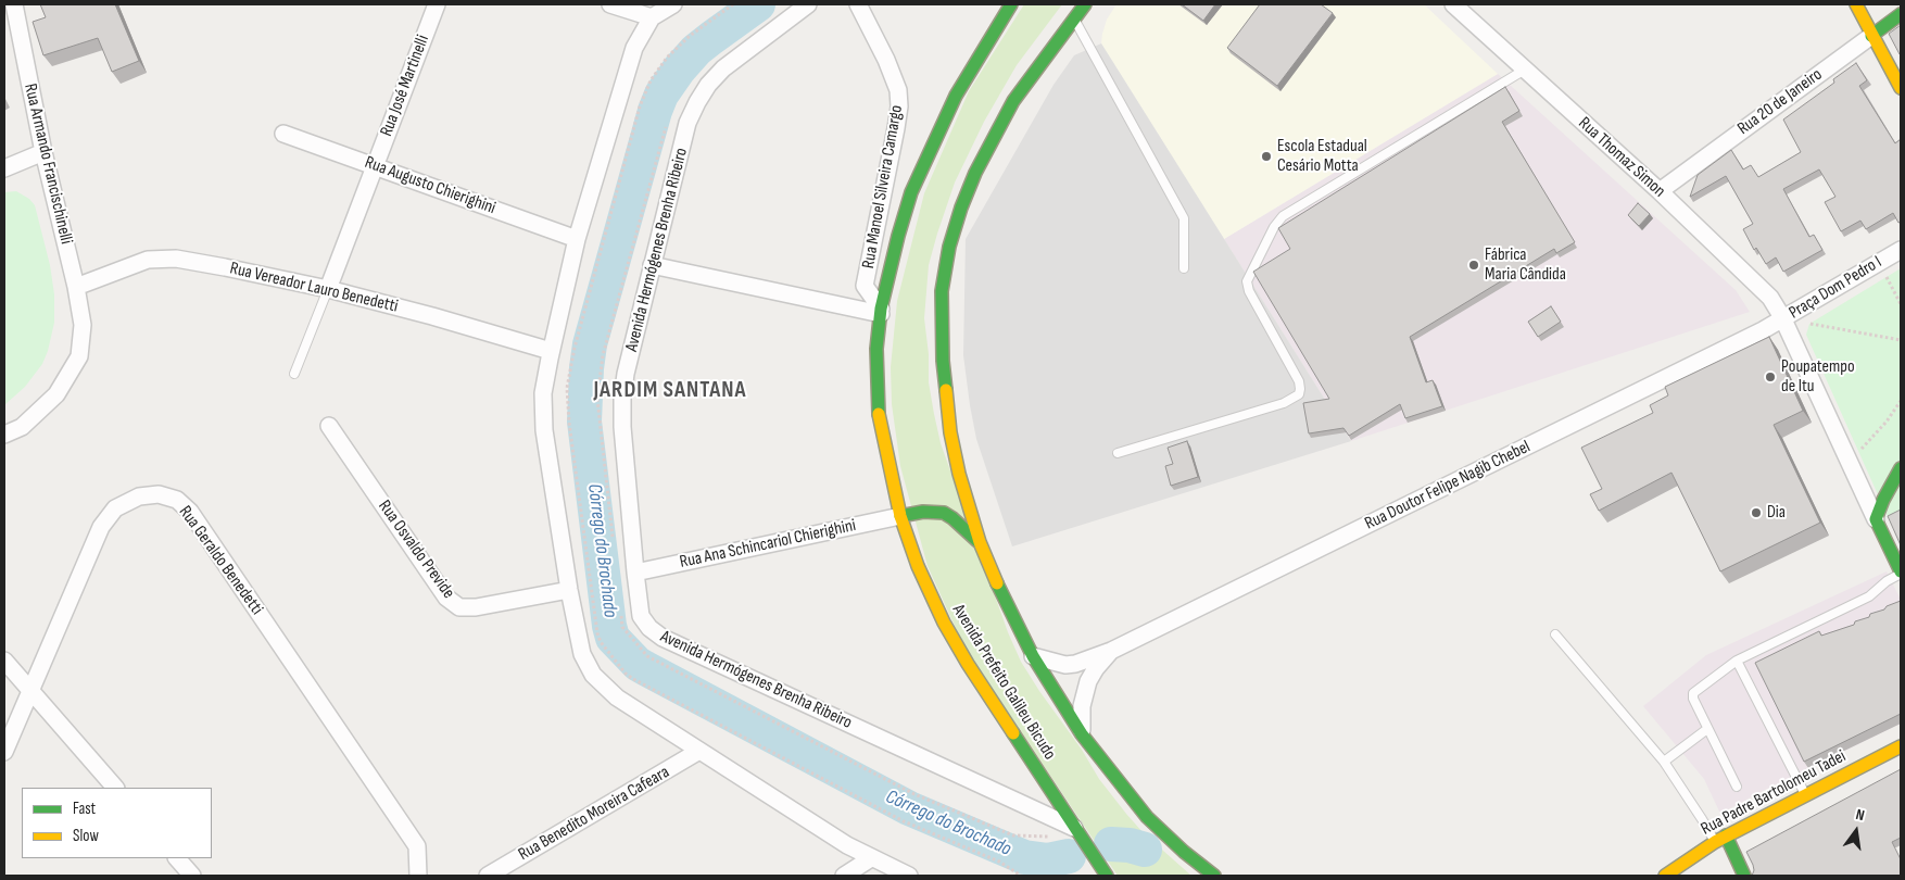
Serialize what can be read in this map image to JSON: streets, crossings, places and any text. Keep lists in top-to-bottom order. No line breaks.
{"streets":{"main road":["Rua 20 de Janeiro","Avenida Prefeito Galileu Bicudo","Rua Padre Bartolomeu Tadei"],"street":["Rua José Martinelli","Rua Thomaz Simon","Rua Armando Francischinelli","Rua Augusto Chierighini","Rua Manoel Silveira Camargo","Avenida Hermógenes Brenha Ribeiro","Rua Vereador Lauro Benedetti","Praça Dom Pedro I","Rua Doutor Felipe Nagib Chebel","Rua Ana Schincariol Chierighini","Rua Osvaldo Previde","Rua Geraldo Benedetti","Rua Benedito Moreira Cafeara"]},"crossings":[["Rua José Martinelli","Rua Augusto Chierighini"],["Rua José Martinelli","Rua Vereador Lauro Benedetti"],["Rua 20 de Janeiro","Rua Thomaz Simon"],["Rua Thomaz Simon","Praça Dom Pedro I"],["Rua Thomaz Simon","Rua Doutor Felipe Nagib Chebel"],["Rua Armando Francischinelli","Rua Vereador Lauro Benedetti"],["Rua Manoel Silveira Camargo","Avenida Prefeito Galileu Bicudo"],["Avenida Hermógenes Brenha Ribeiro","Rua Ana Schincariol Chierighini"],["Avenida Hermógenes Brenha Ribeiro","Avenida Prefeito Galileu Bicudo"],["Praça Dom Pedro I","Rua Doutor Felipe Nagib Chebel"],["Rua Ana Schincariol Chierighini","Avenida Prefeito Galileu Bicudo"]],"districts":["JARDIM SANTANA"],"water":["Córrego do Brochado"],"places":["Escola Estadual Cesário Motta","Fábrica Maria Cândida","Poupatempo de Itu","Dia"],"legend":["Fast","Slow"],"north":"top"}
